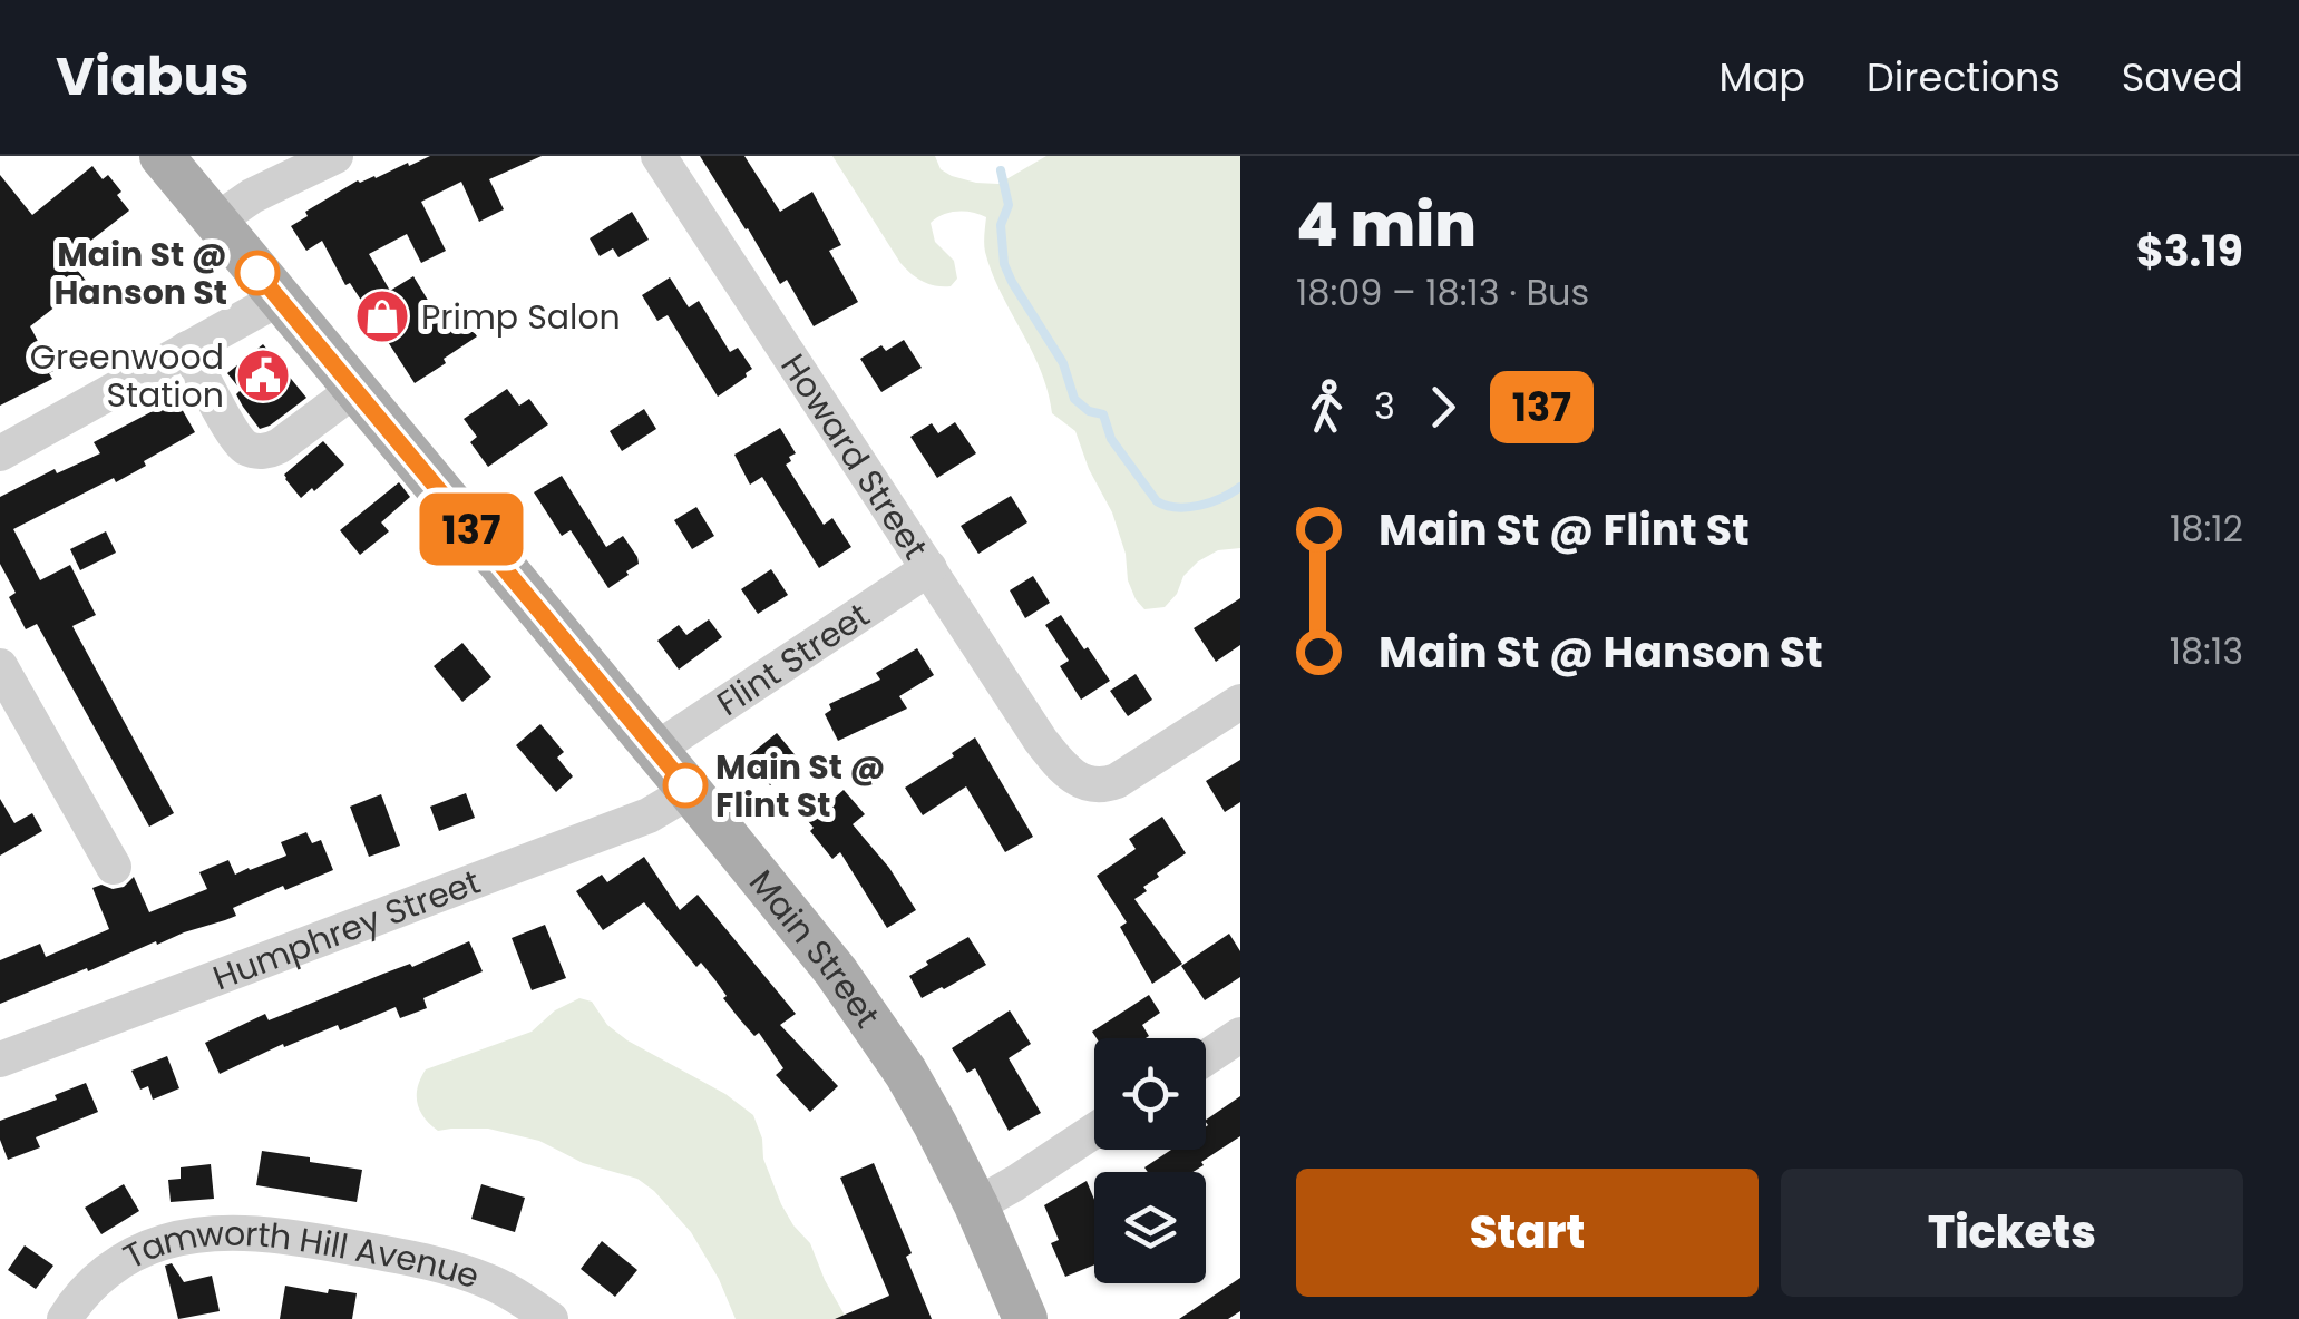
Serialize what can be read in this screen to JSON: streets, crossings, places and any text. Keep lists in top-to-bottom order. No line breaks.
{"streets":{"main road":["Main Street"],"street":["Howard Street","Flint Street","Humphrey Street","Tamworth Hill Avenue"]},"crossings":[["Howard Street","Flint Street"],["Flint Street","Main Street"],["Humphrey Street","Main Street"]],"places":{"other":["Main St @ Hanson St","Main St @ Flint St"],"shop":["Primp Salon"],"public building":["Greenwood Station"]},"lines":["bus line 137"],"page":{"header":"Viabus","nav":["Map","Directions","Saved"],"on_map":"137","heading":["4 min","18:09 – 18:13 · Bus","$3.19"],"legs":["3","137"],"list":[{"name":"Main St @ Flint St","value":"18:12"},{"name":"Main St @ Hanson St","value":"18:13"}],"buttons":["Start","Tickets"]}}
